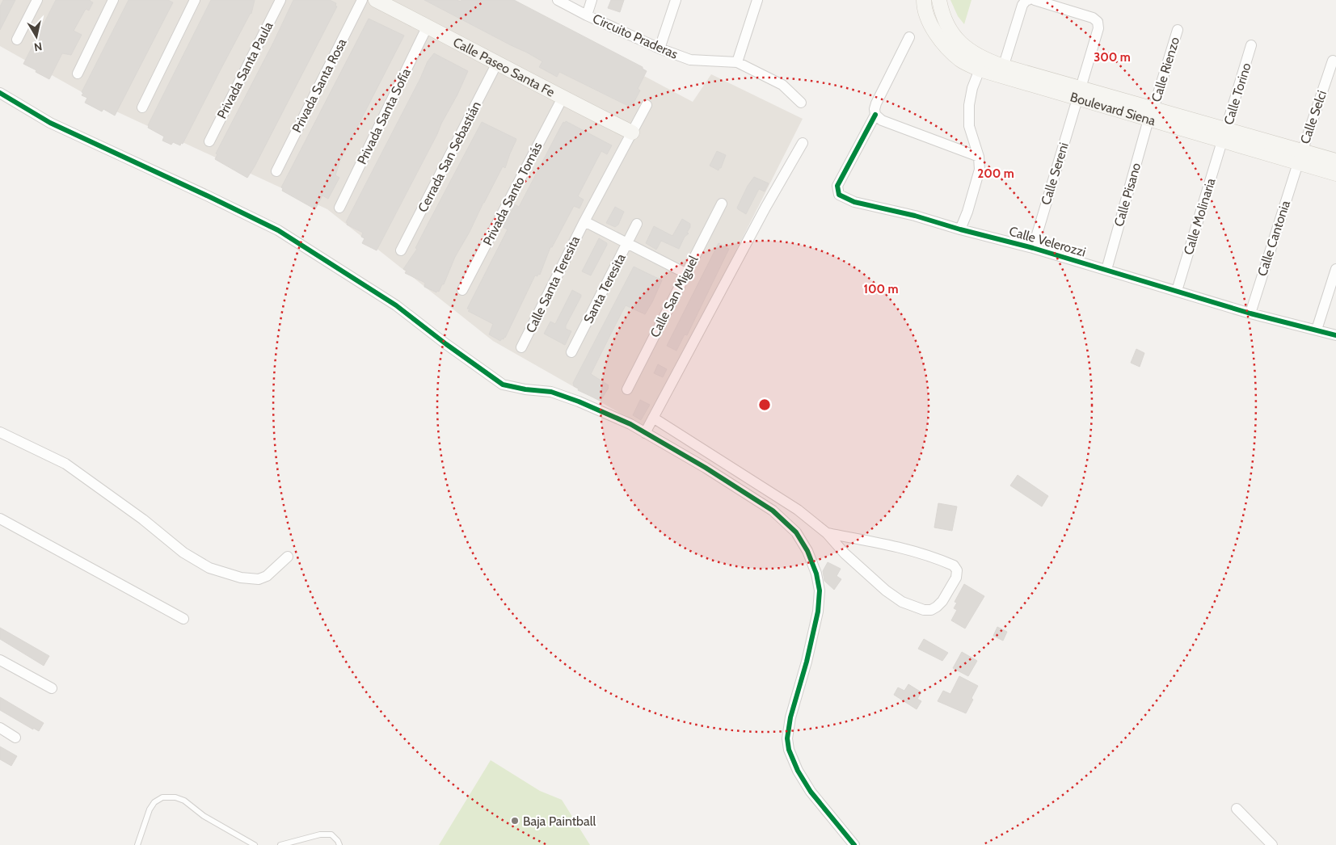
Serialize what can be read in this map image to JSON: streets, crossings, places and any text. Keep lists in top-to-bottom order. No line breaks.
{"streets":{"street":["Circuito Praderas","Calle Paseo Santa Fe","Calle Rienzo","Privada Santa Paula","Privada Santa Rosa","Calle Torino","Boulevard Siena","Privada Santa Sofía","Calle Selci","Cerrada San Sebastián","Calle Sereni","Privada Santo Tomás","Calle Pisano","Calle Molinaria","Calle Cantonia","Calle Velerozzi","Calle Santa Teresita","Santa Teresita","Calle San Miguel"]},"crossings":[["Calle Paseo Santa Fe","Privada Santa Sofía"],["Calle Paseo Santa Fe","Cerrada San Sebastián"],["Calle Paseo Santa Fe","Privada Santo Tomás"],["Calle Paseo Santa Fe","Calle Santa Teresita"],["Calle Rienzo","Boulevard Siena"],["Calle Rienzo","Calle Pisano"],["Calle Torino","Boulevard Siena"],["Calle Torino","Calle Molinaria"],["Boulevard Siena","Calle Selci"],["Boulevard Siena","Calle Sereni"],["Boulevard Siena","Calle Pisano"],["Boulevard Siena","Calle Molinaria"],["Boulevard Siena","Calle Cantonia"],["Calle Selci","Calle Cantonia"],["Calle Sereni","Calle Velerozzi"],["Calle Pisano","Calle Velerozzi"],["Calle Molinaria","Calle Velerozzi"],["Calle Cantonia","Calle Velerozzi"],["Calle Santa Teresita","Santa Teresita"],["Calle Santa Teresita","Calle San Miguel"]],"places":["Baja Paintball"],"north":"bottom","rings":["300 m","200 m","100 m"]}
